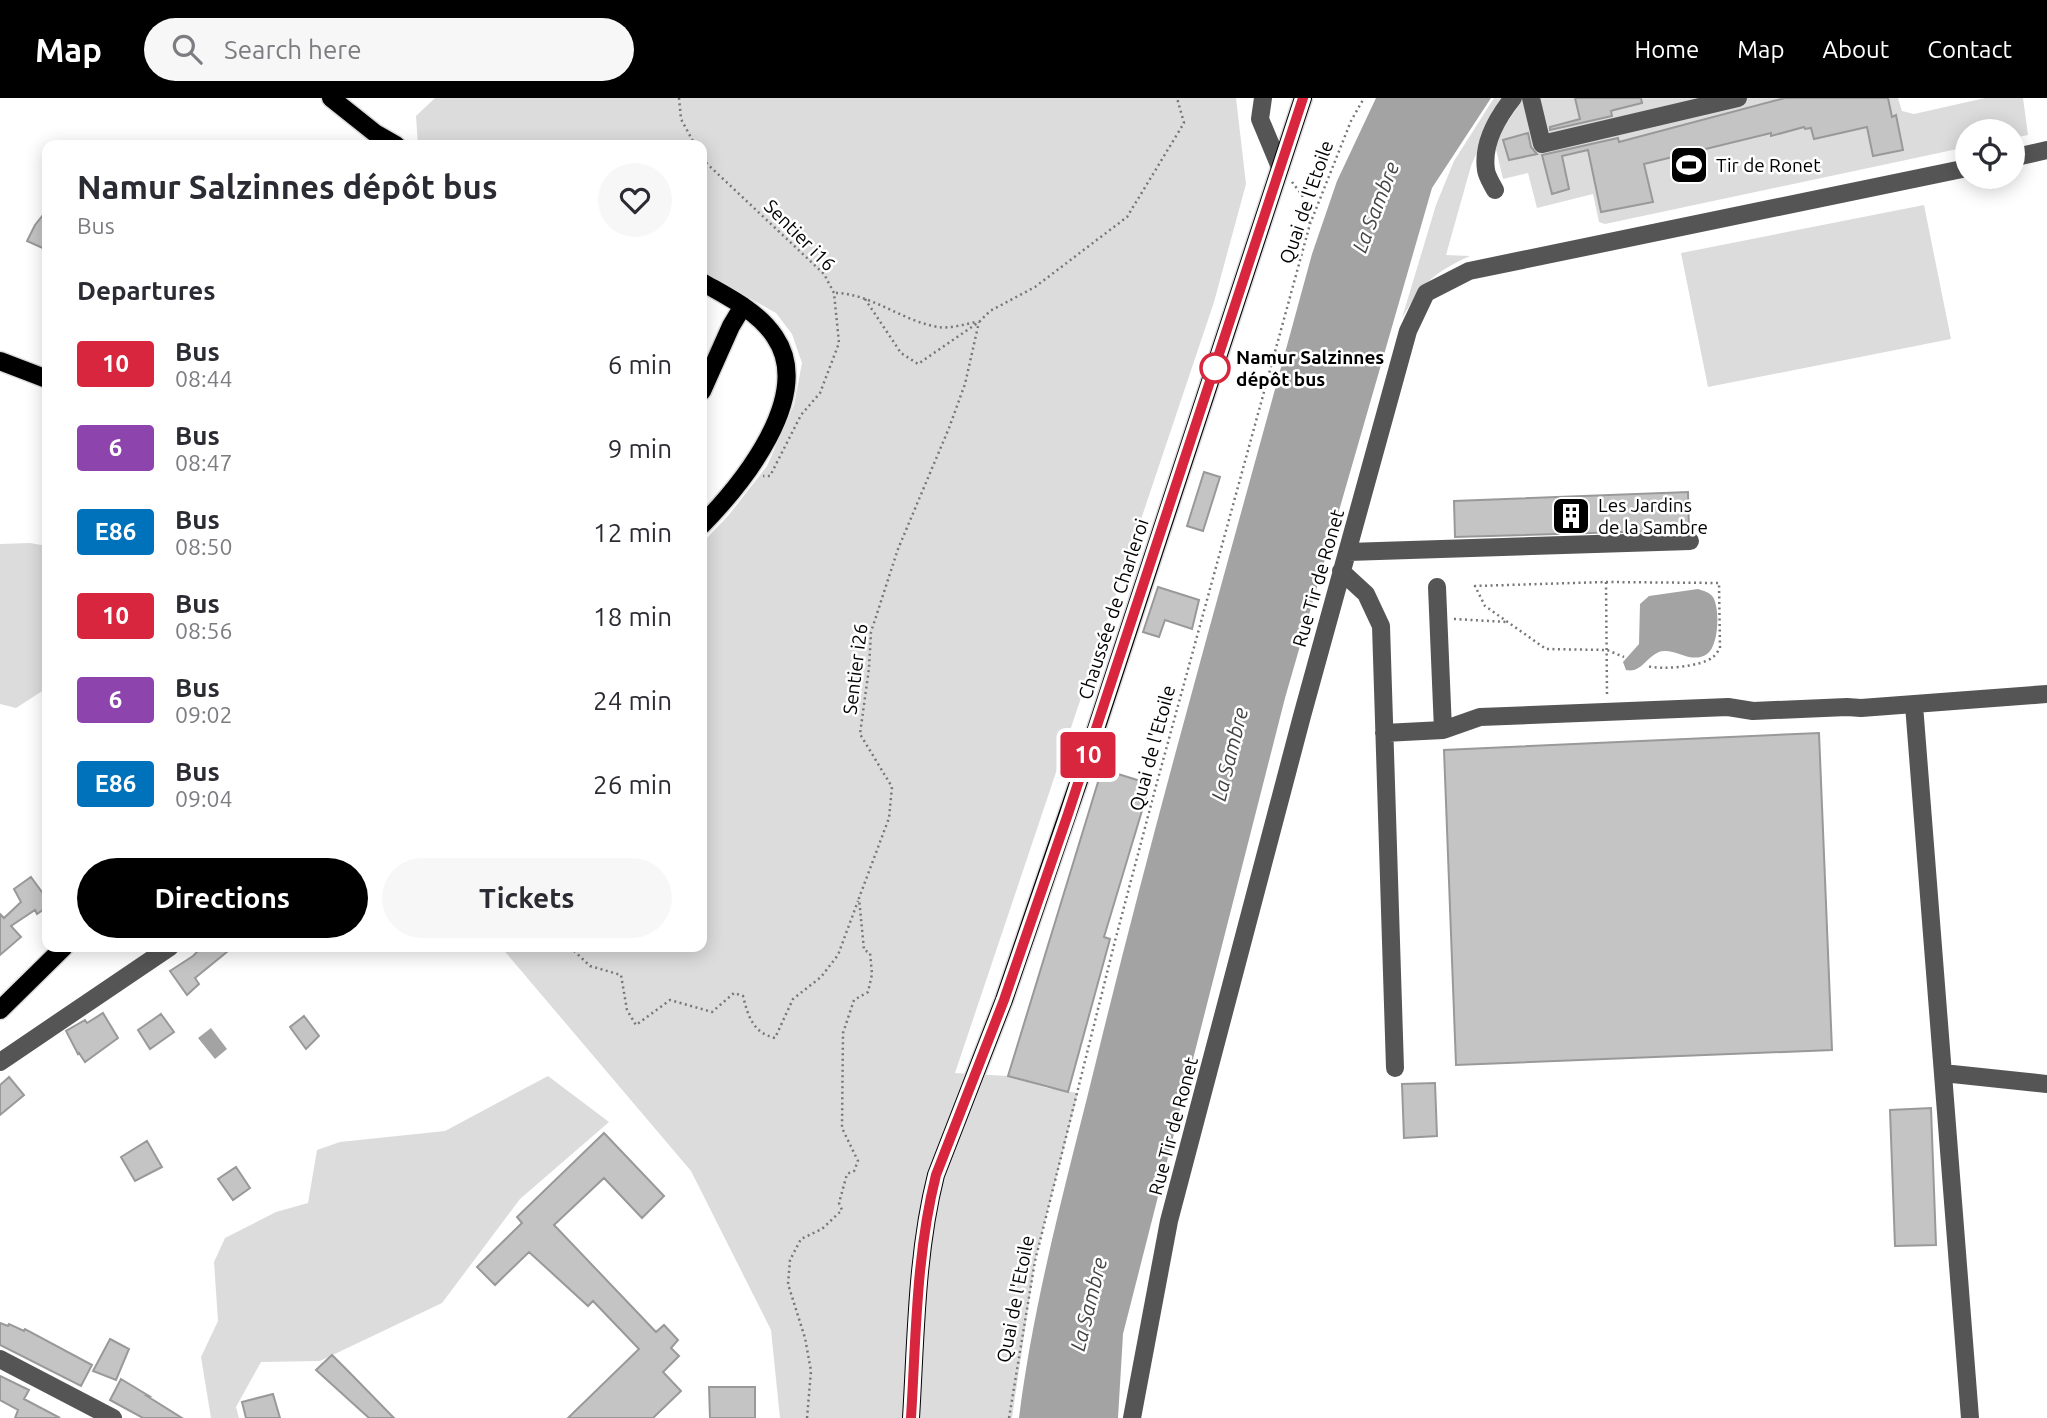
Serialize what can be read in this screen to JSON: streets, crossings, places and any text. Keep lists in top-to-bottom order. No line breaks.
{"streets":{"main road":["Chaussée de Charleroi"],"street":["Rue Tir de Ronet"],"path":["Quai de l'Etoile","Sentier i16","Sentier i26"]},"water":["La Sambre"],"places":{"sports":["Tir de Ronet"],"other":["Namur Salzinnes dépôt bus"],"building":["Les Jardins de la Sambre"]},"lines":["bus line 10"],"page":{"header":"Map","search":"Search here","nav":["Home","Map","About","Contact"],"on_map":"10","heading":[["Namur Salzinnes dépôt bus","Bus"],"Departures"],"list":[{"mark":"10","name":"Bus","note":"08:44","value":"6 min"},{"mark":"6","name":"Bus","note":"08:47","value":"9 min"},{"mark":"E86","name":"Bus","note":"08:50","value":"12 min"},{"mark":"10","name":"Bus","note":"08:56","value":"18 min"},{"mark":"6","name":"Bus","note":"09:02","value":"24 min"},{"mark":"E86","name":"Bus","note":"09:04","value":"26 min"}],"buttons":["Directions","Tickets"]}}
